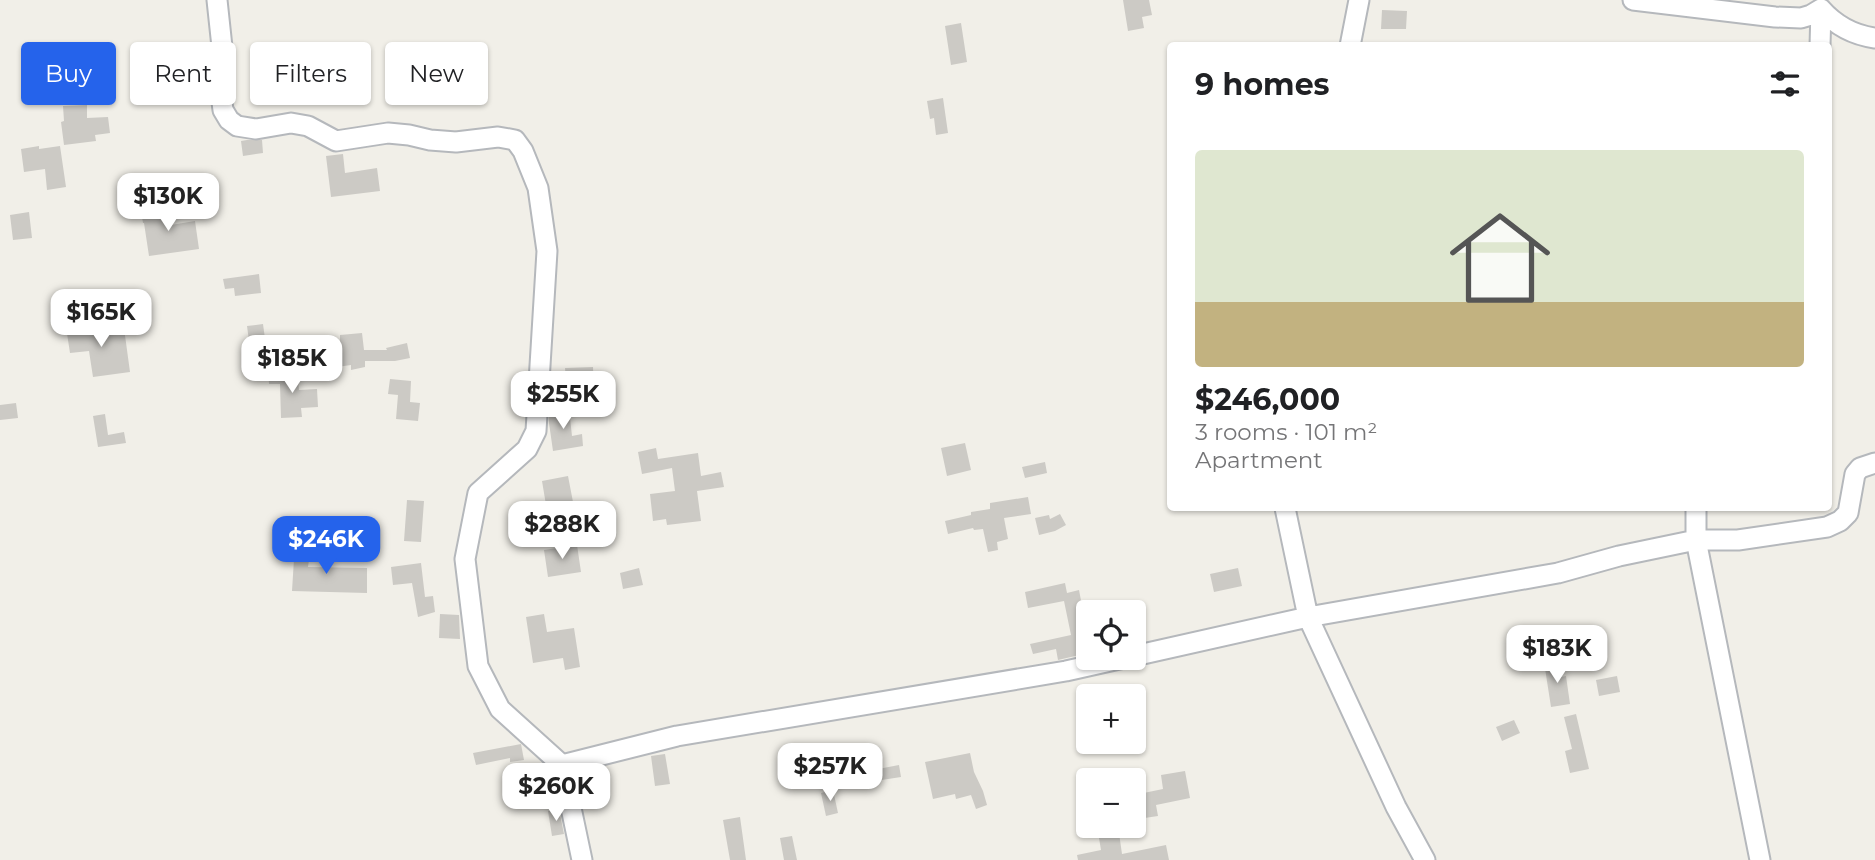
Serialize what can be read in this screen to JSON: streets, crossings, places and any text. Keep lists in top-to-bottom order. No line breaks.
{"page":{"chip":["Buy","Rent","Filters","New"],"heading":"9 homes","list":[{"name":"$246,000","note":"3 rooms · 101 m² · Apartment"}],"price":["$130K","$165K","$185K","$255K","$288K","$246K","$183K","$257K","$260K"],"map_buttons":["+","−"]}}
